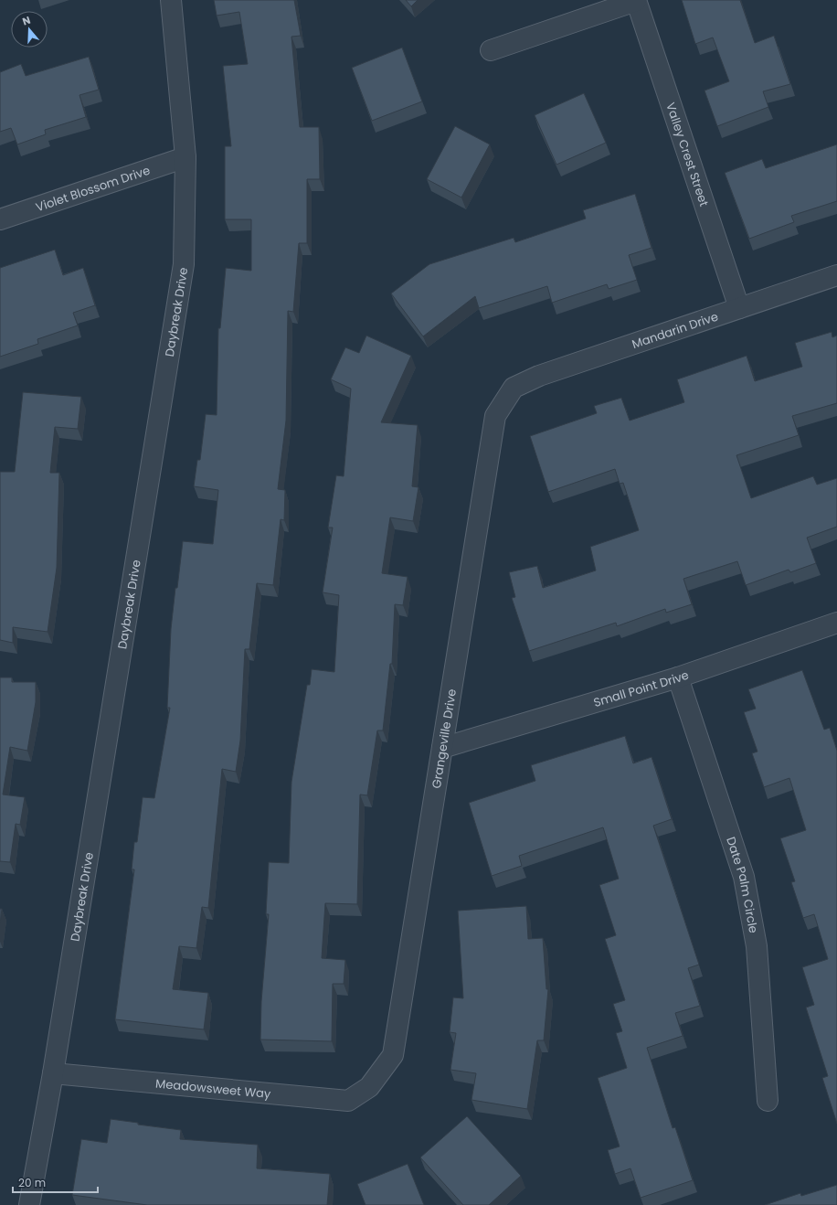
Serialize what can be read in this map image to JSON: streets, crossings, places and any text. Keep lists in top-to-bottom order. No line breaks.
{"streets":{"street":["Valley Crest Street","Violet Blossom Drive","Daybreak Drive","Mandarin Drive","Small Point Drive","Grangeville Drive","Date Palm Circle","Meadowsweet Way"]},"crossings":[["Valley Crest Street","Mandarin Drive"],["Violet Blossom Drive","Daybreak Drive"],["Daybreak Drive","Meadowsweet Way"],["Mandarin Drive","Grangeville Drive"],["Small Point Drive","Grangeville Drive"],["Small Point Drive","Date Palm Circle"],["Grangeville Drive","Meadowsweet Way"]],"scale_bar":"20 m","north":"top"}
